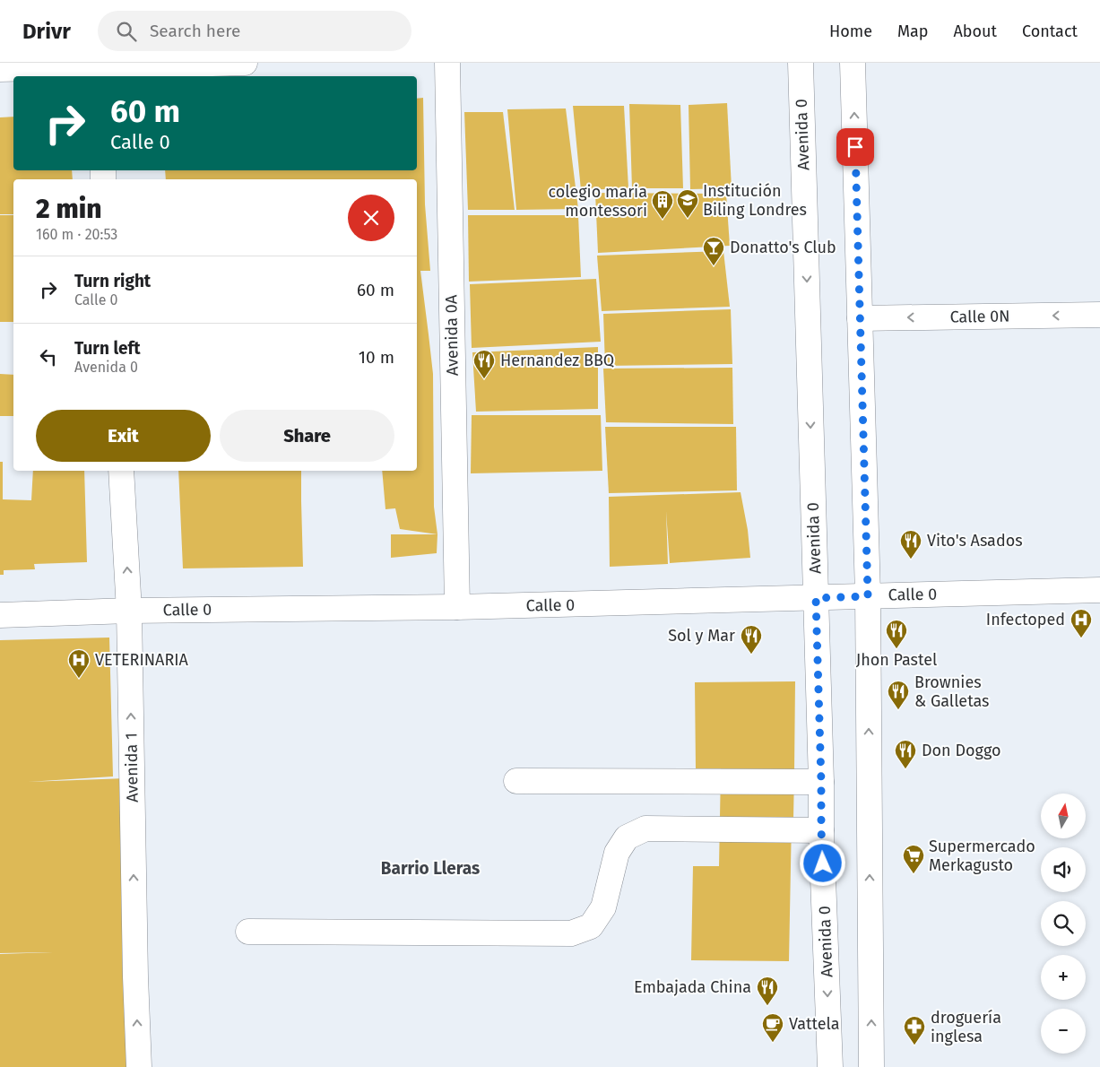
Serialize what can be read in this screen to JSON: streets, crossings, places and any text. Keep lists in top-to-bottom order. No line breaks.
{"streets":{"street":["Avenida 0","Calle 0N","Avenida 0A","Calle 0","Avenida 1"]},"crossings":[["Avenida 0","Calle 0"],["Avenida 0A","Calle 0"],["Calle 0","Avenida 1"]],"one_way":["Calle 0N","Avenida 1"],"districts":["Barrio Lleras"],"places":{"school or university":["Institución Biling Londres"],"building":["colegio maria montessori"],"bar":["Donatto's Club"],"restaurant":["Hernandez BBQ","Vito's Asados","Jhon Pastel","Sol y Mar","Brownies & Galletas","Don Doggo","Embajada China"],"hospital":["Infectoped","VETERINARIA"],"supermarket":["Supermercado Merkagusto"],"cafe":["Vattela"],"pharmacy":["droguería inglesa"]},"north":"top","page":{"header":"Drivr","search":"Search here","nav":["Home","Map","About","Contact"],"turn":["60 m","Calle 0"],"heading":["2 min","160 m · 20:53"],"list":[{"name":"Turn right","note":"Calle 0","value":"60 m"},{"name":"Turn left","note":"Avenida 0","value":"10 m"}],"buttons":["Exit","Share"],"map_buttons":["+","−"]}}
